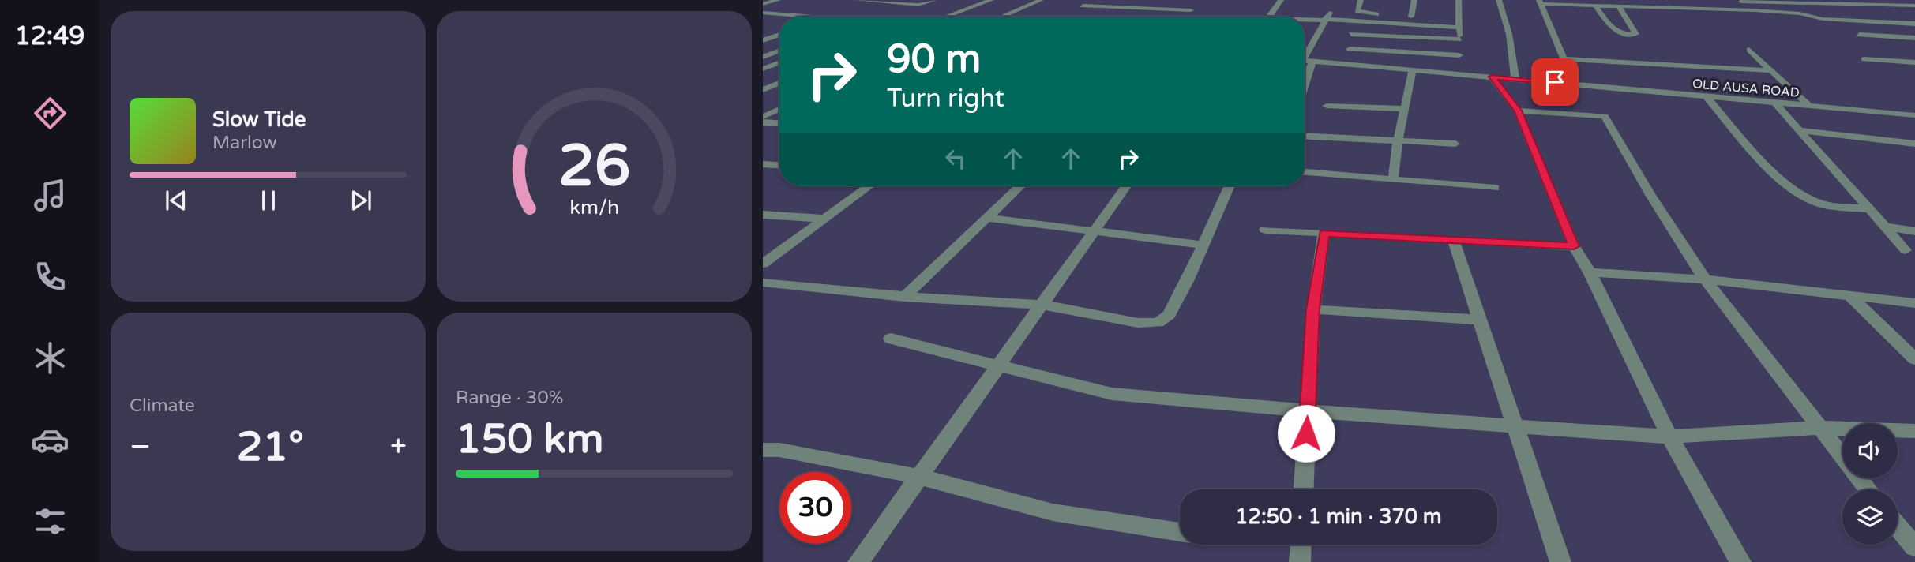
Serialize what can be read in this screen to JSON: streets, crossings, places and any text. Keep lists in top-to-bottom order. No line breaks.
{"streets":{"street":["OLD AUSA ROAD"]},"page":{"tabs":"12:49","turn":["90 m","Turn right"],"song":["Slow Tide","Marlow"],"tile":["Climate",["Range · 30%","150 km"]],"heat":["−","21°","+"],"limit":"30","trip":"12:50 · 1 min · 370 m","gauge":["26","km/h"]}}
